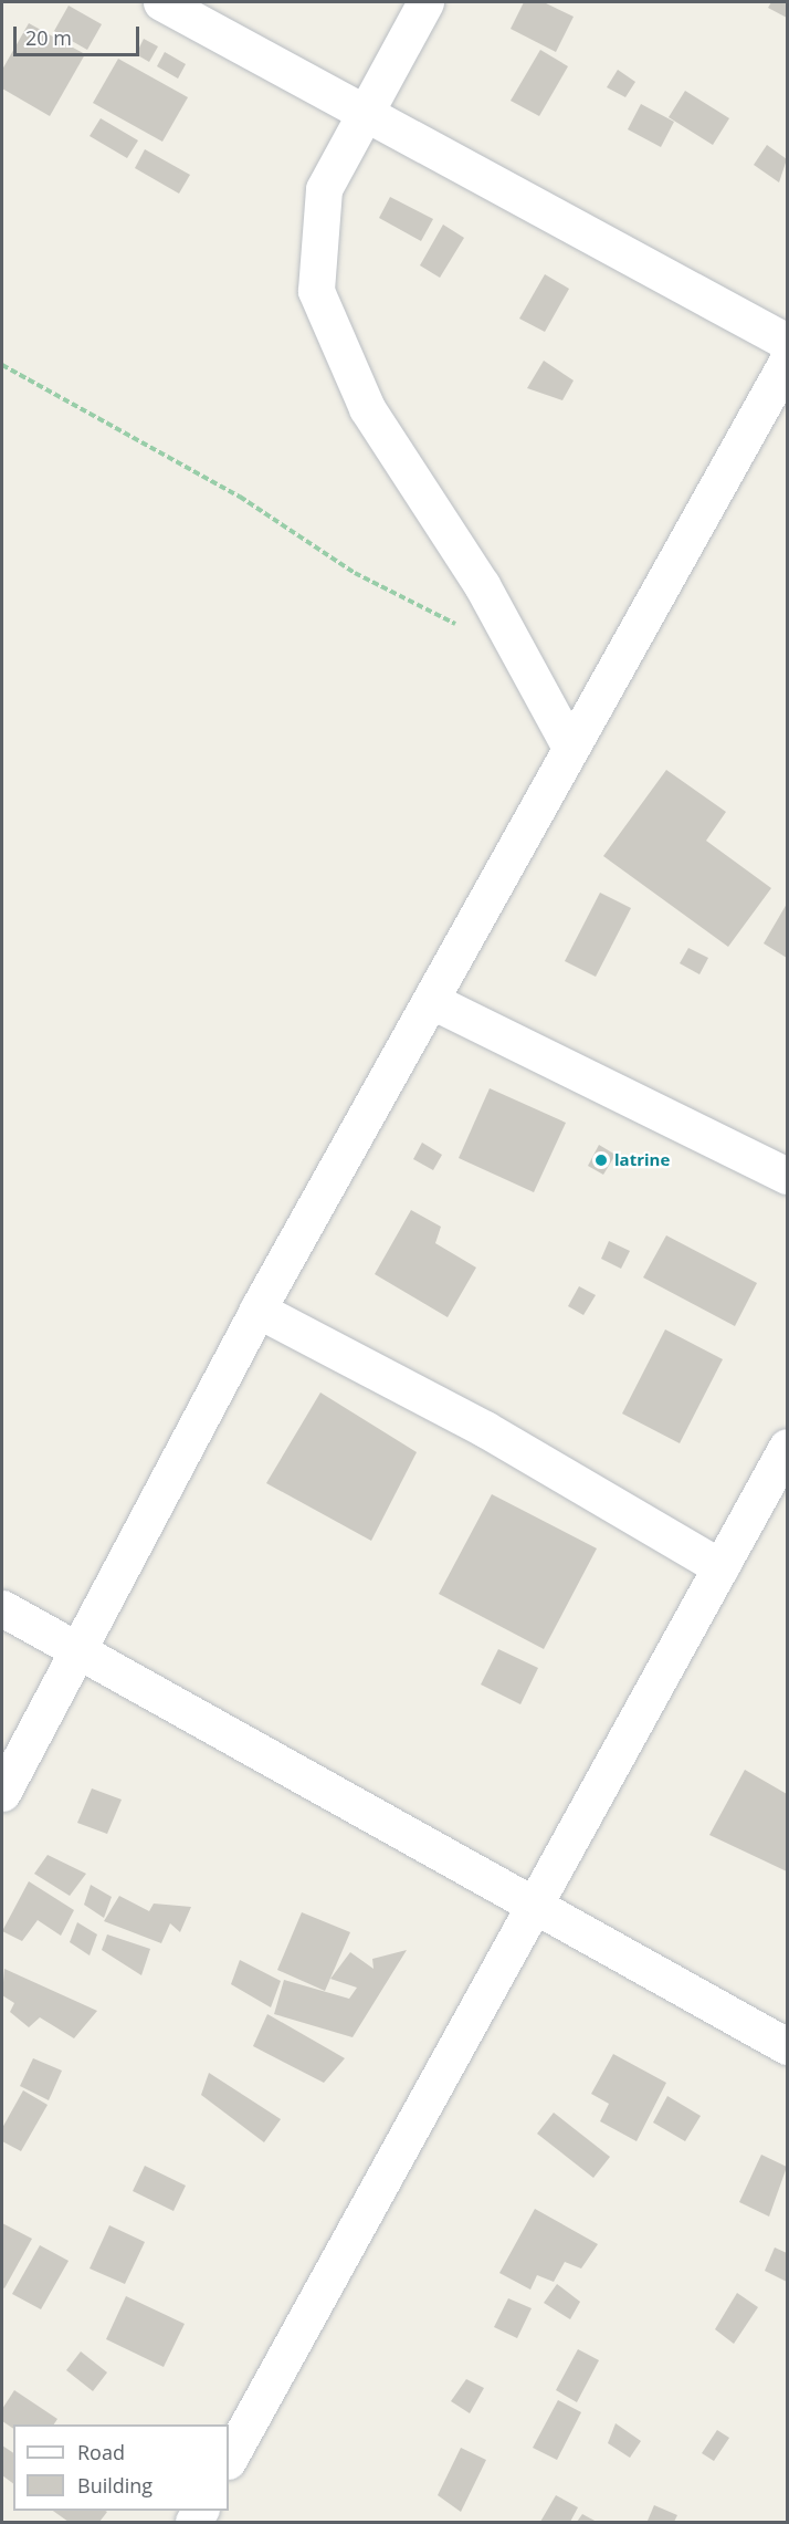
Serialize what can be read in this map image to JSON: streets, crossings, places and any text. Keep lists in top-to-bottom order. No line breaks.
{"places":["latrine"],"legend":["Road","Building"],"scale_bar":"20 m"}
